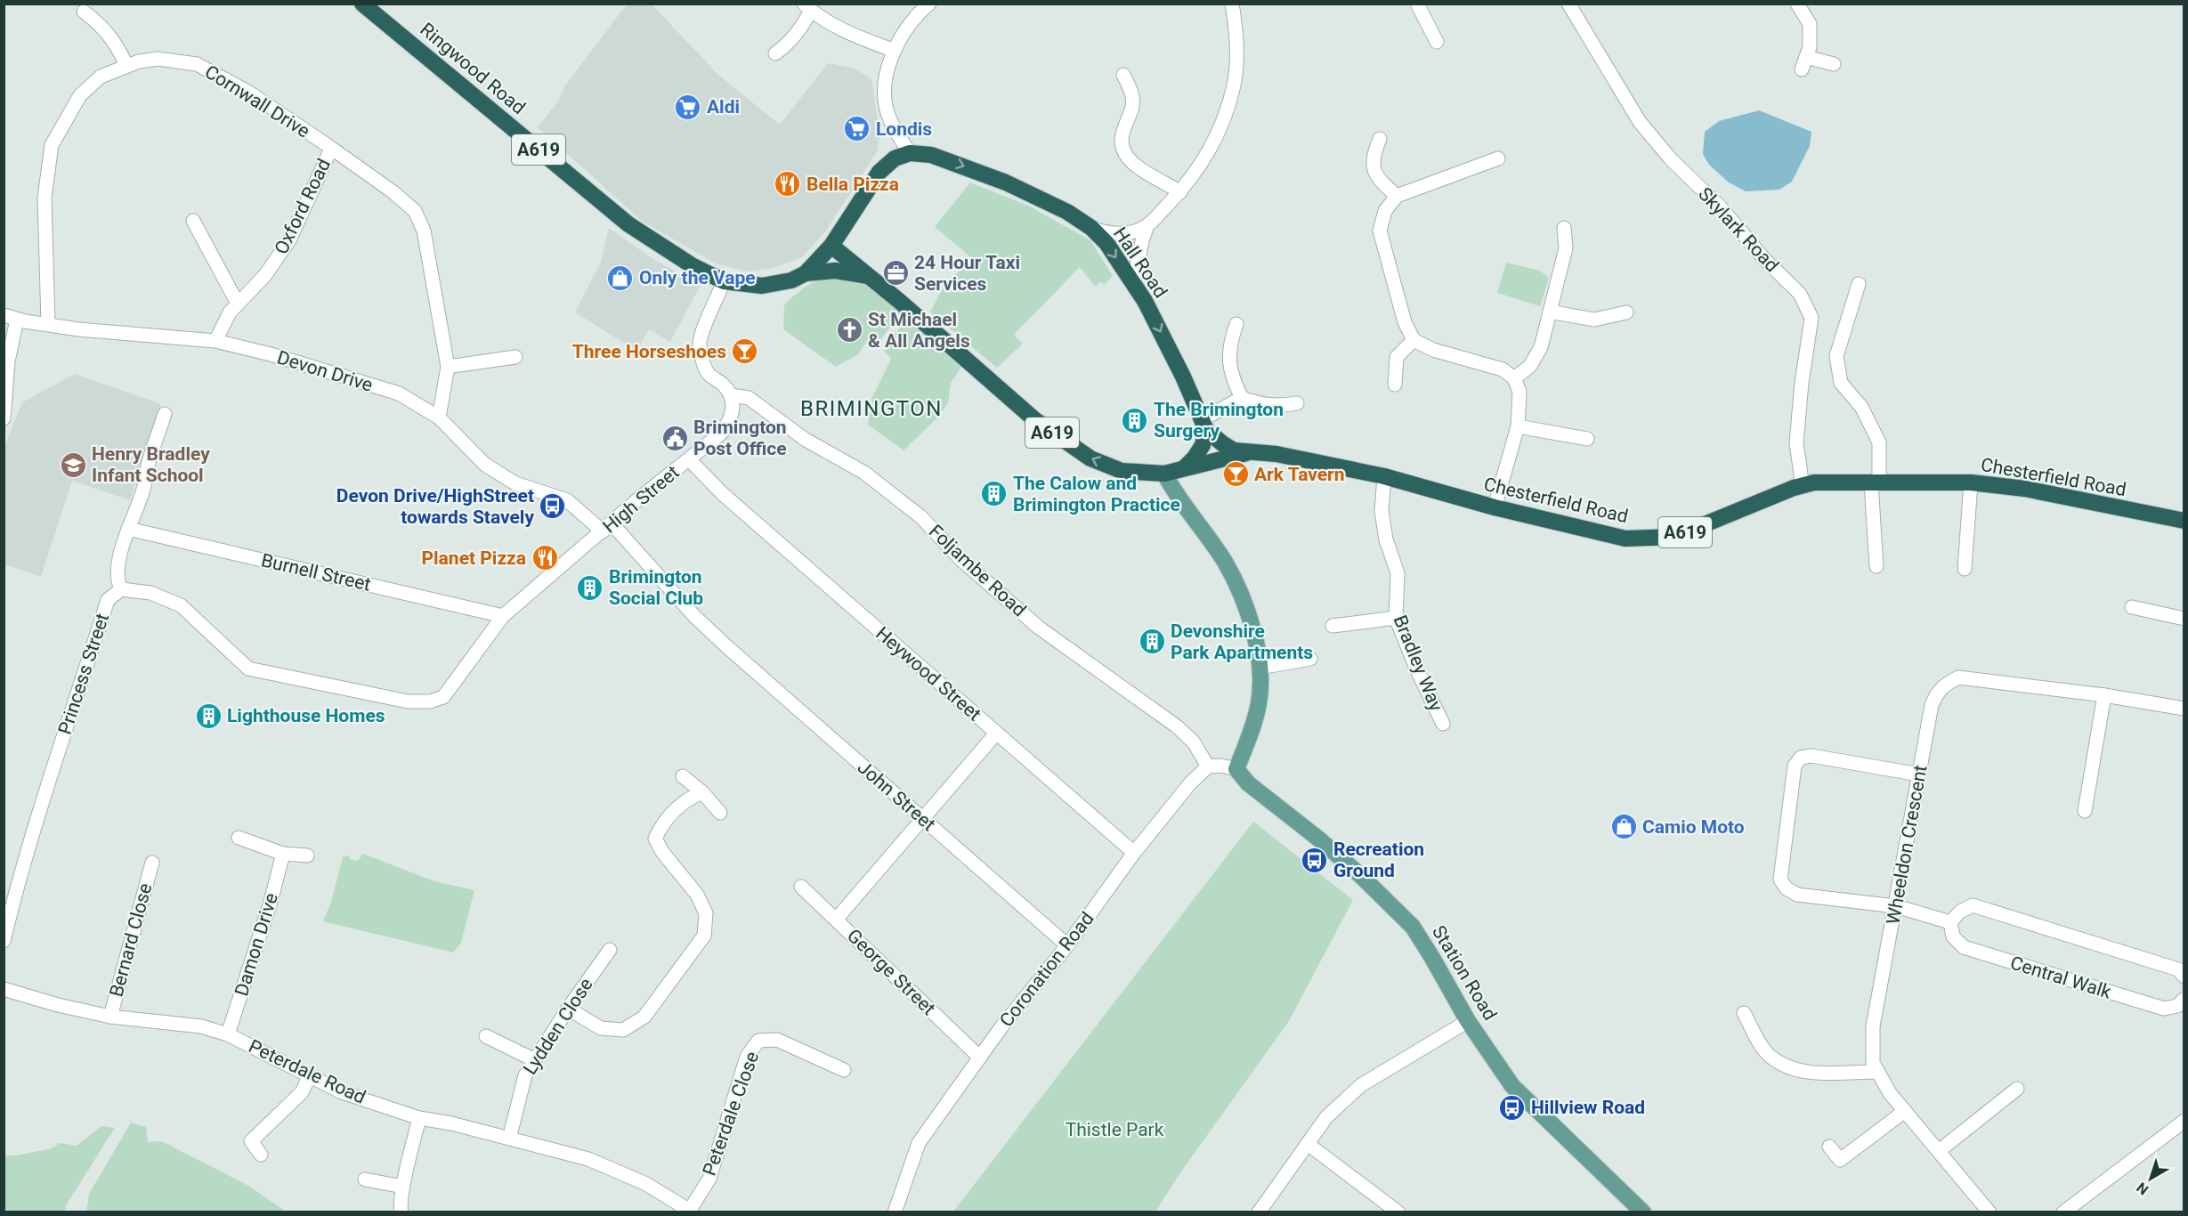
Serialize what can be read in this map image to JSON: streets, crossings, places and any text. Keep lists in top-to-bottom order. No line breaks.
{"streets":{"highway":["Ringwood Road","A619","Hall Road","Chesterfield Road"],"main road":["Station Road"],"street":["Cornwall Drive","Oxford Road","Skylark Road","Devon Drive","High Street","Foljambe Road","Burnell Street","Bradley Way","Princess Street","Heywood Street","John Street","Wheeldon Crescent","Bernard Close","Damon Drive","Coronation Road","George Street","Central Walk","Lydden Close","Peterdale Road","Peterdale Close"]},"crossings":[["Ringwood Road","A619"],["Cornwall Drive","Oxford Road"],["Cornwall Drive","Devon Drive"],["A619","Hall Road"],["A619","Chesterfield Road"],["Oxford Road","Devon Drive"],["Skylark Road","Chesterfield Road"],["Hall Road","Chesterfield Road"],["Devon Drive","High Street"],["Devon Drive","John Street"],["Chesterfield Road","Bradley Way"],["High Street","Foljambe Road"],["High Street","Burnell Street"],["High Street","Princess Street"],["High Street","Heywood Street"],["High Street","John Street"],["Foljambe Road","Coronation Road"],["Heywood Street","Coronation Road"],["John Street","Coronation Road"],["Bernard Close","Peterdale Road"],["Damon Drive","Peterdale Road"],["Coronation Road","George Street"],["Lydden Close","Peterdale Road"],["Peterdale Road","Peterdale Close"]],"one_way":["Hall Road"],"districts":["BRIMINGTON"],"parks":["Thistle Park"],"places":{"supermarket":["Aldi","Londis"],"restaurant":["Bella Pizza","Planet Pizza"],"office":["24 Hour Taxi Services"],"shop":["Only the Vape","Camio Moto"],"church":["St Michael & All Angels"],"bar":["Three Horseshoes","Ark Tavern"],"building":["The Brimington Surgery","The Calow and Brimington Practice","Brimington Social Club","Devonshire Park Apartments","Lighthouse Homes"],"public building":["Brimington Post Office"],"school or university":["Henry Bradley Infant School"],"bus stop":["Devon Drive/HighStreet towards Stavely","Recreation Ground","Hillview Road"]},"north":"bottom left"}
